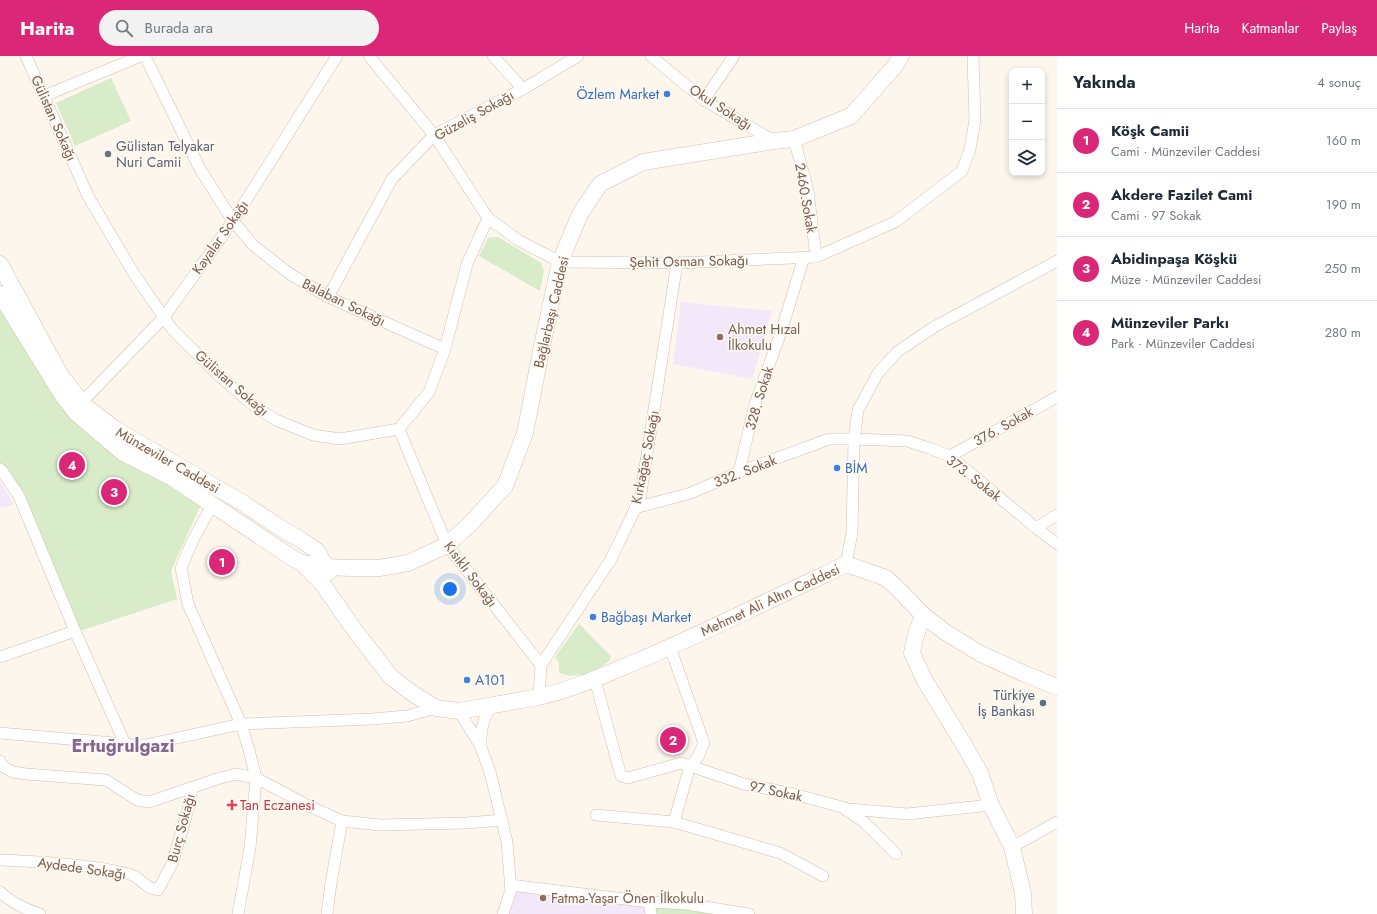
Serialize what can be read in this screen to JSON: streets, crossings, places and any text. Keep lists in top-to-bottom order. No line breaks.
{"streets":{"street":["Okul Sokağı","Güzeliş Sokağı","Gülistan Sokağı","2460.Sokak","Kayalar Sokağı","Şehit Osman Sokağı","Balaban Sokağı","Bağlarbaşı Caddesi","328. Sokak","376. Sokak","Kırkağaç Sokağı","Münzeviler Caddesi","332. Sokak","373. Sokak","Kısıklı Sokağı","Mehmet Ali Altın Caddesi","97 Sokak","Burç Sokağı","Aydede Sokağı"]},"crossings":[["Okul Sokağı","Bağlarbaşı Caddesi"],["Güzeliş Sokağı","Şehit Osman Sokağı"],["Güzeliş Sokağı","Balaban Sokağı"],["Gülistan Sokağı","Kayalar Sokağı"],["Gülistan Sokağı","Kısıklı Sokağı"],["2460.Sokak","Şehit Osman Sokağı"],["2460.Sokak","Bağlarbaşı Caddesi"],["Kayalar Sokağı","Balaban Sokağı"],["Kayalar Sokağı","Münzeviler Caddesi"],["Şehit Osman Sokağı","Bağlarbaşı Caddesi"],["Şehit Osman Sokağı","328. Sokak"],["Şehit Osman Sokağı","Kırkağaç Sokağı"],["Bağlarbaşı Caddesi","Münzeviler Caddesi"],["Bağlarbaşı Caddesi","Kısıklı Sokağı"],["328. Sokak","332. Sokak"],["376. Sokak","373. Sokak"],["Kırkağaç Sokağı","332. Sokak"],["Kırkağaç Sokağı","Kısıklı Sokağı"],["Kırkağaç Sokağı","Mehmet Ali Altın Caddesi"],["Münzeviler Caddesi","Mehmet Ali Altın Caddesi"],["332. Sokak","373. Sokak"],["Mehmet Ali Altın Caddesi","97 Sokak"],["Burç Sokağı","Aydede Sokağı"]],"districts":["Ertuğrulgazi"],"places":{"other":["Özlem Market","Gülistan Telyakar Nuri Camii","Ahmet Hızal İlkokulu","BİM","Bağbaşı Market","A101","Türkiye İş Bankası","Fatma-Yaşar Önen İlkokulu"],"health":["Tan Eczanesi"]},"page":{"header":"Harita","search":"Burada ara","nav":["Harita","Katmanlar","Paylaş"],"heading":["Yakında","4 sonuç"],"map_buttons":["+","−"],"list":[{"mark":"1","name":"Köşk Camii","note":"Cami · Münzeviler Caddesi","value":"160 m"},{"mark":"2","name":"Akdere Fazilet Cami","note":"Cami · 97 Sokak","value":"190 m"},{"mark":"3","name":"Abidinpaşa Köşkü","note":"Müze · Münzeviler Caddesi","value":"250 m"},{"mark":"4","name":"Münzeviler Parkı","note":"Park · Münzeviler Caddesi","value":"280 m"}],"pins":["4","3","1","2"]}}
